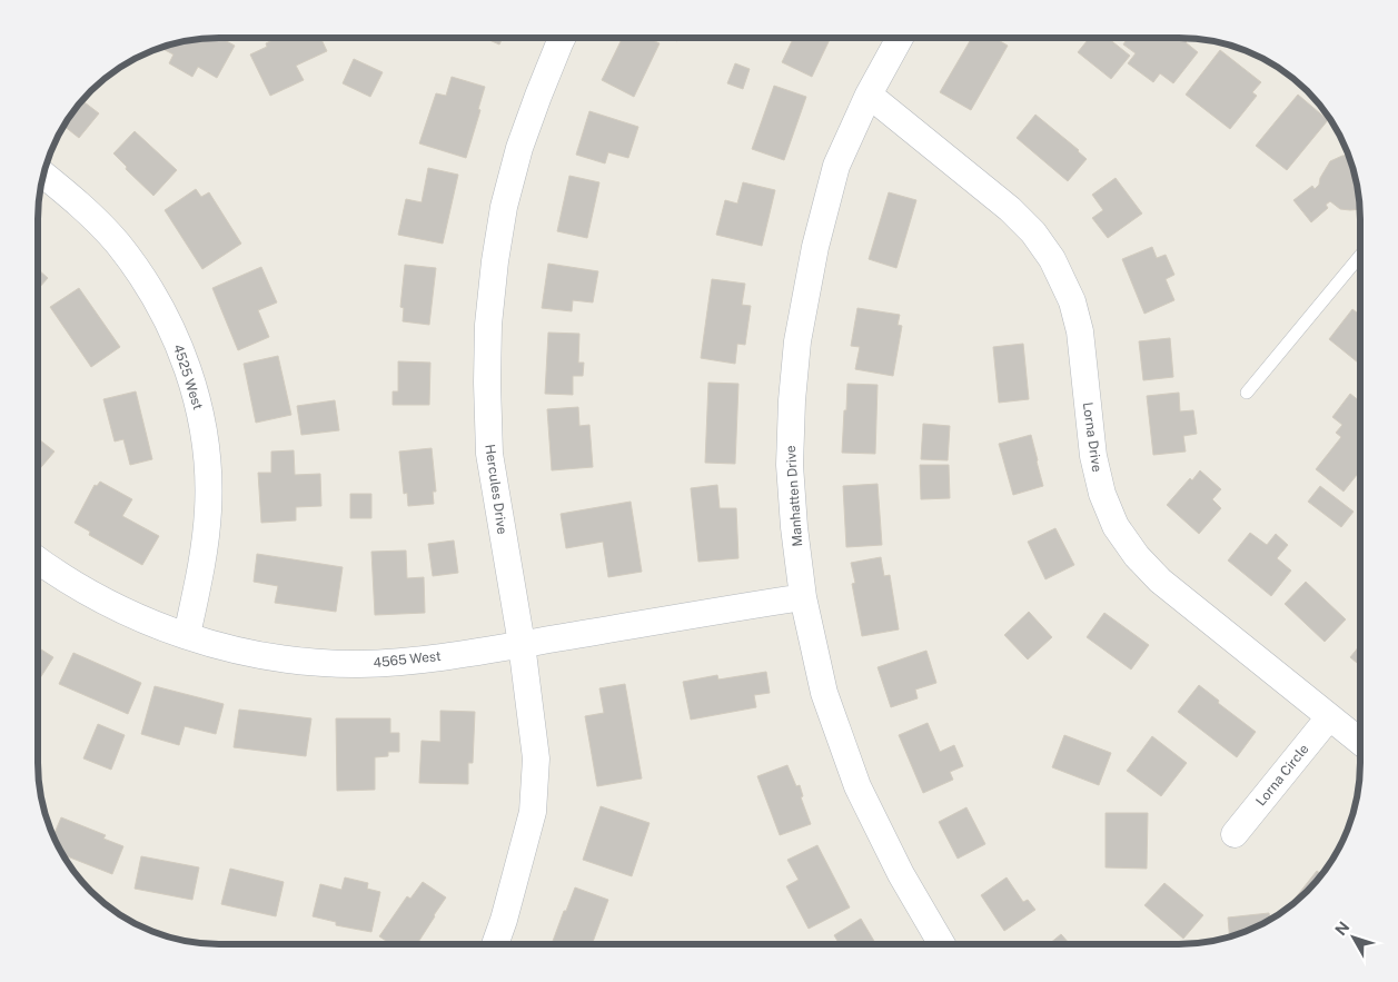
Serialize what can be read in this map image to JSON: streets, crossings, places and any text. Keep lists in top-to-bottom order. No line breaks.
{"streets":{"street":["4525 West","Lorna Drive","Hercules Drive","Manhatten Drive","4565 West","Lorna Circle"]},"crossings":[["4525 West","4565 West"],["Lorna Drive","Manhatten Drive"],["Lorna Drive","Lorna Circle"],["Hercules Drive","4565 West"],["Manhatten Drive","4565 West"]],"north":"top left"}
